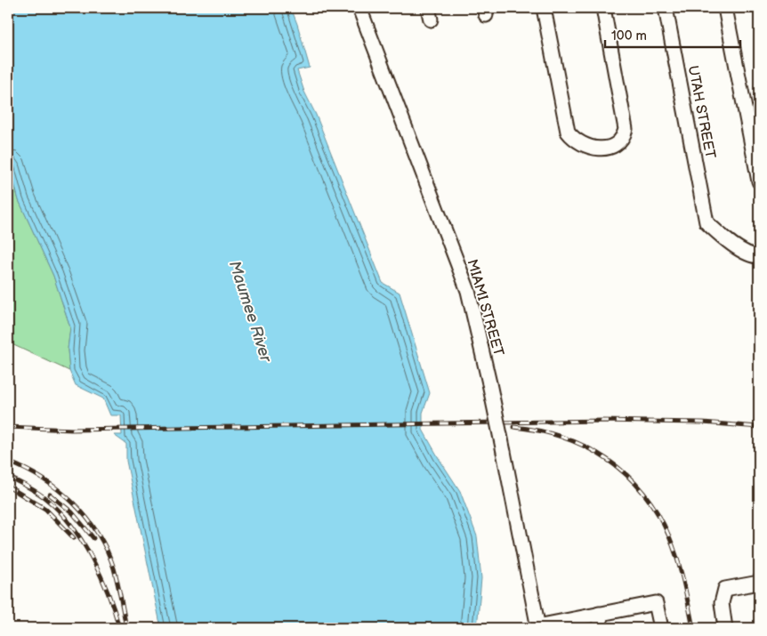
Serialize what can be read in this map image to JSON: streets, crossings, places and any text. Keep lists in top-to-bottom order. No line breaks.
{"streets":{"street":["UTAH STREET","MIAMI STREET"]},"water":["Maumee River"],"scale_bar":"100 m"}
